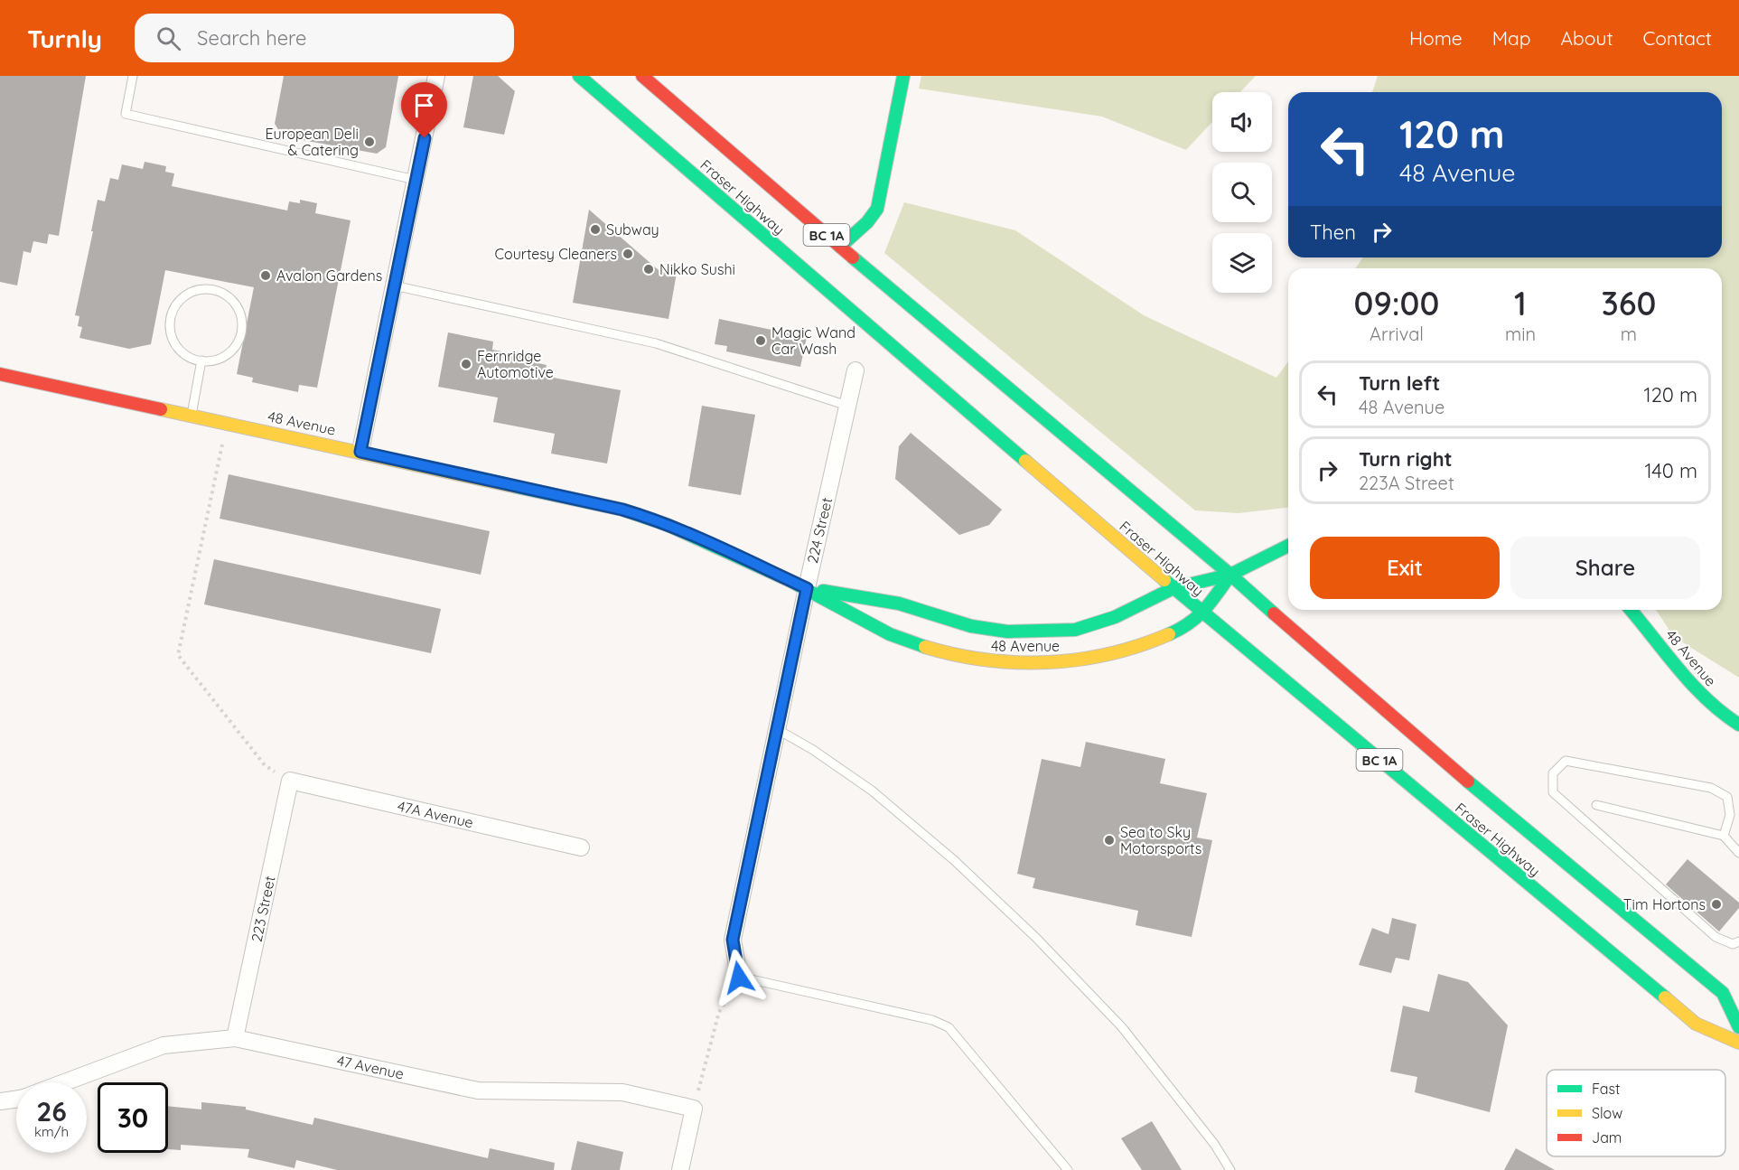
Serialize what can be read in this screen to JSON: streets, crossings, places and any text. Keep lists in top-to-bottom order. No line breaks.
{"streets":{"main road":["Fraser Highway","BC 1A","48 Avenue"],"street":["224 Street","47A Avenue","223 Street","47 Avenue"]},"crossings":[["Fraser Highway","48 Avenue"],["48 Avenue","224 Street"],["47A Avenue","223 Street"],["223 Street","47 Avenue"]],"places":["European Deli & Catering","Subway","Courtesy Cleaners","Nikko Sushi","Avalon Gardens","Magic Wand Car Wash","Fernridge Automotive","Sea to Sky Motorsports","Tim Hortons"],"legend":["Fast","Slow","Jam"],"page":{"header":"Turnly","search":"Search here","nav":["Home","Map","About","Contact"],"turn":["120 m","48 Avenue"],"then":"Then","eta":["09:00","Arrival","1","min","360","m"],"list":[{"name":"Turn left","note":"48 Avenue","value":"120 m"},{"name":"Turn right","note":"223A Street","value":"140 m"}],"buttons":["Exit","Share"],"speed":"26 km/h","limit":"30"}}
